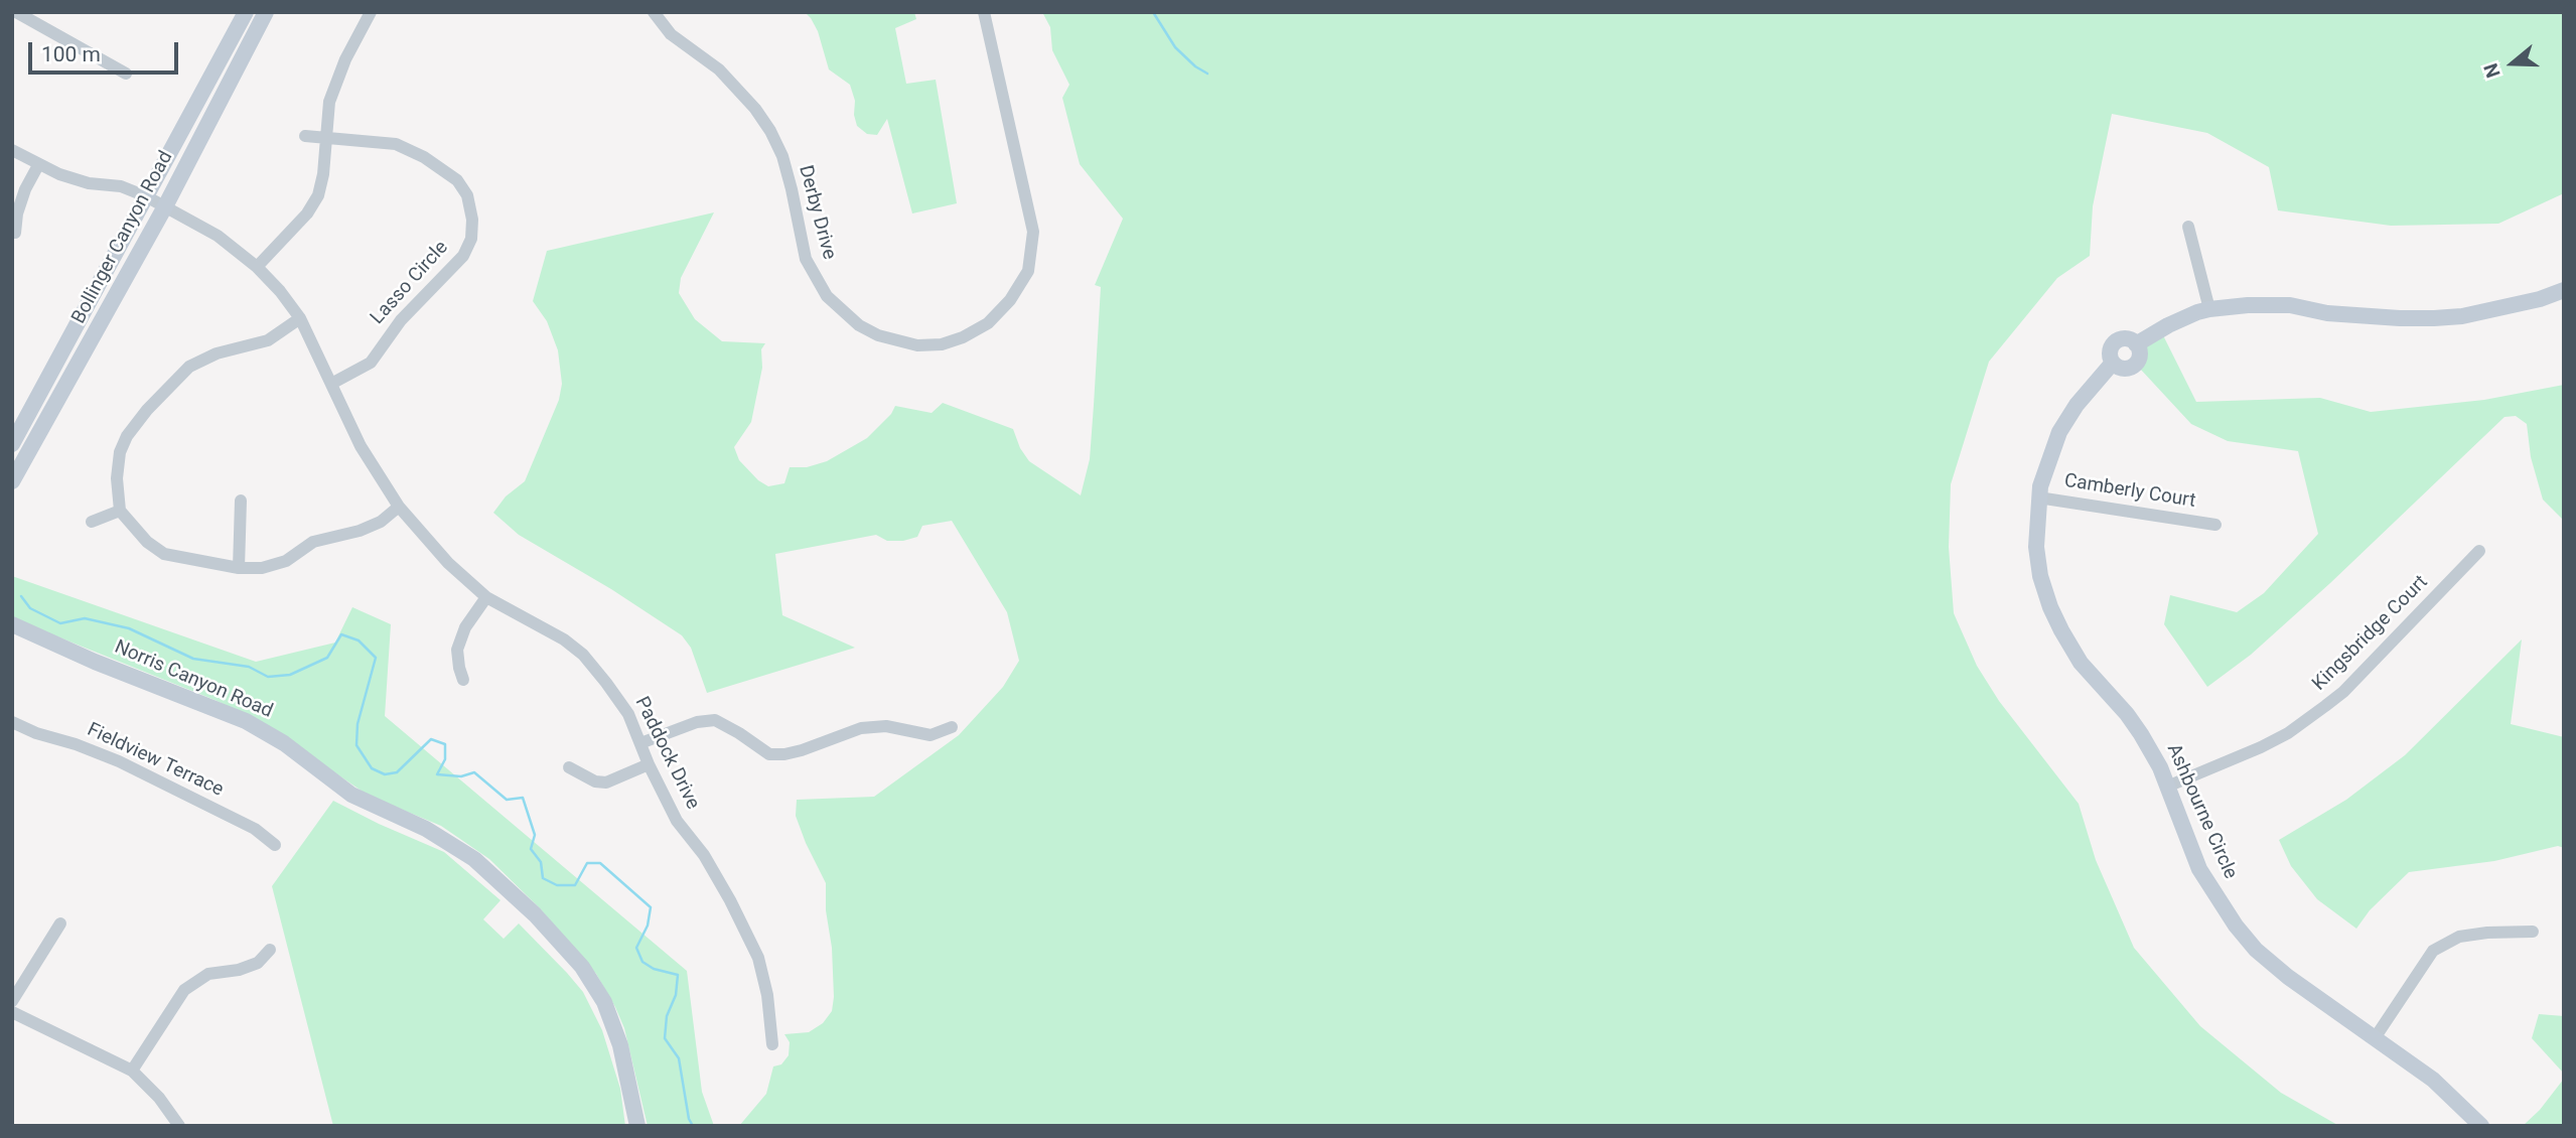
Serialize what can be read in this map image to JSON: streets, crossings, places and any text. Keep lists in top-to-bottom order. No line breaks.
{"streets":{"street":["Derby Drive","Bollinger Canyon Road","Lasso Circle","Camberly Court","Kingsbridge Court","Norris Canyon Road","Paddock Drive","Fieldview Terrace","Ashbourne Circle"]},"crossings":[["Bollinger Canyon Road","Paddock Drive"],["Lasso Circle","Paddock Drive"],["Camberly Court","Ashbourne Circle"],["Kingsbridge Court","Ashbourne Circle"]],"scale_bar":"100 m","north":"left"}
